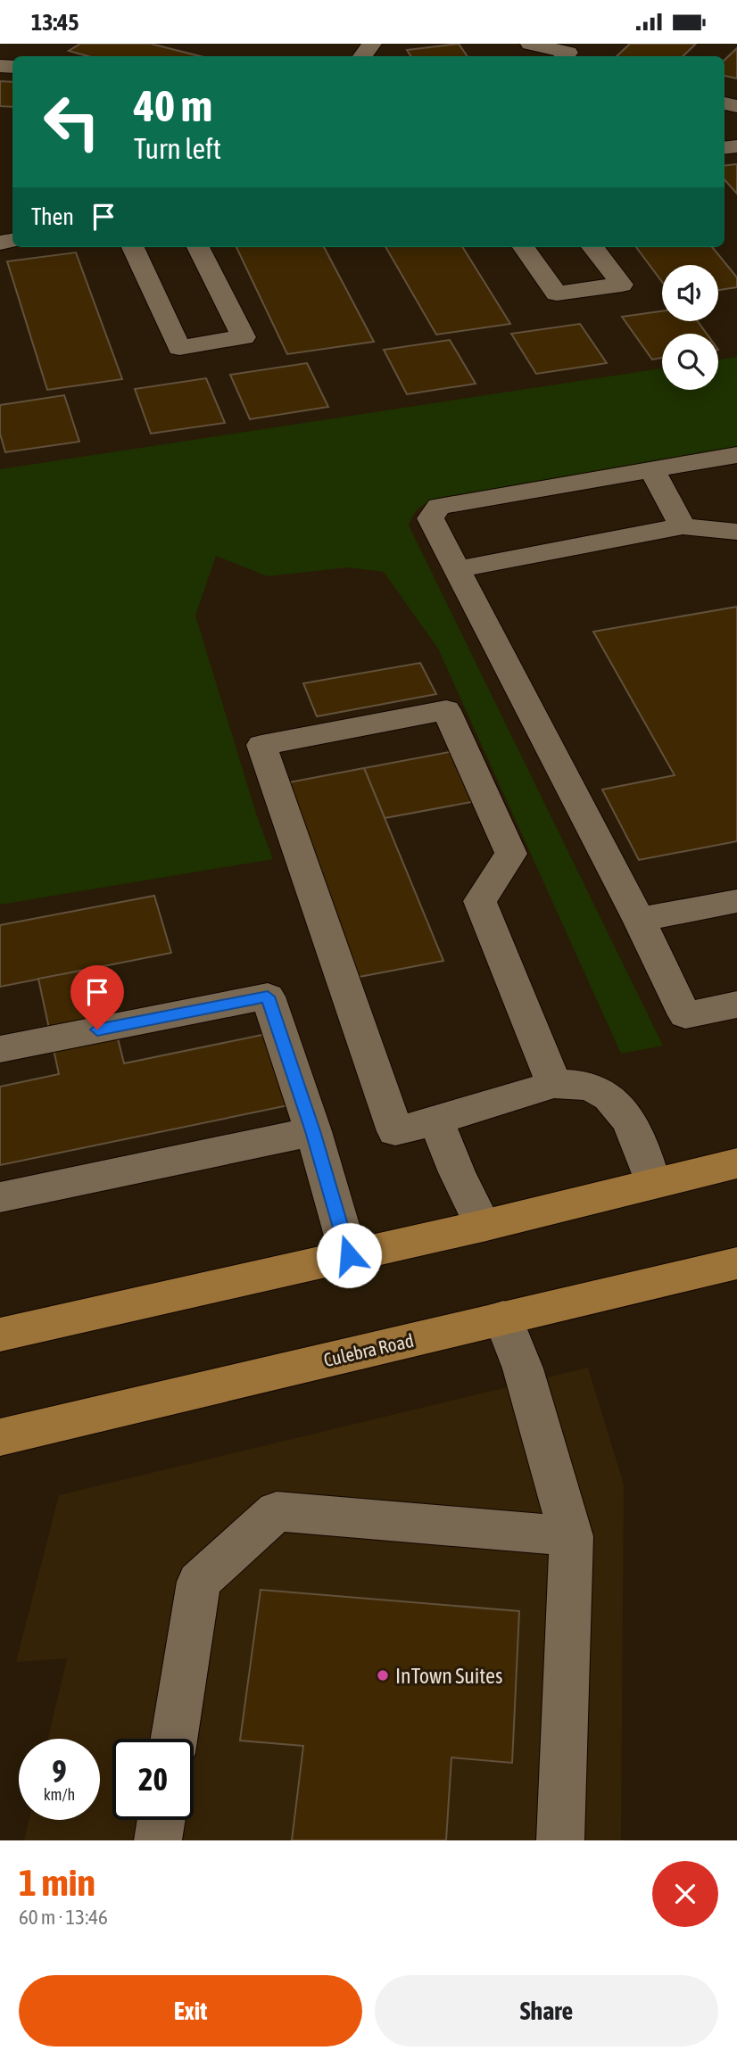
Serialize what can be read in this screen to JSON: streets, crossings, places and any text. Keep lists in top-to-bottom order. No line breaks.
{"streets":{"main road":["Culebra Road"]},"places":["InTown Suites"],"page":{"status":"13:45","turn":["40 m","Turn left"],"then":"Then","speed":"9 km/h","limit":"20","heading":["1 min","60 m · 13:46"],"buttons":["Exit","Share"]}}
